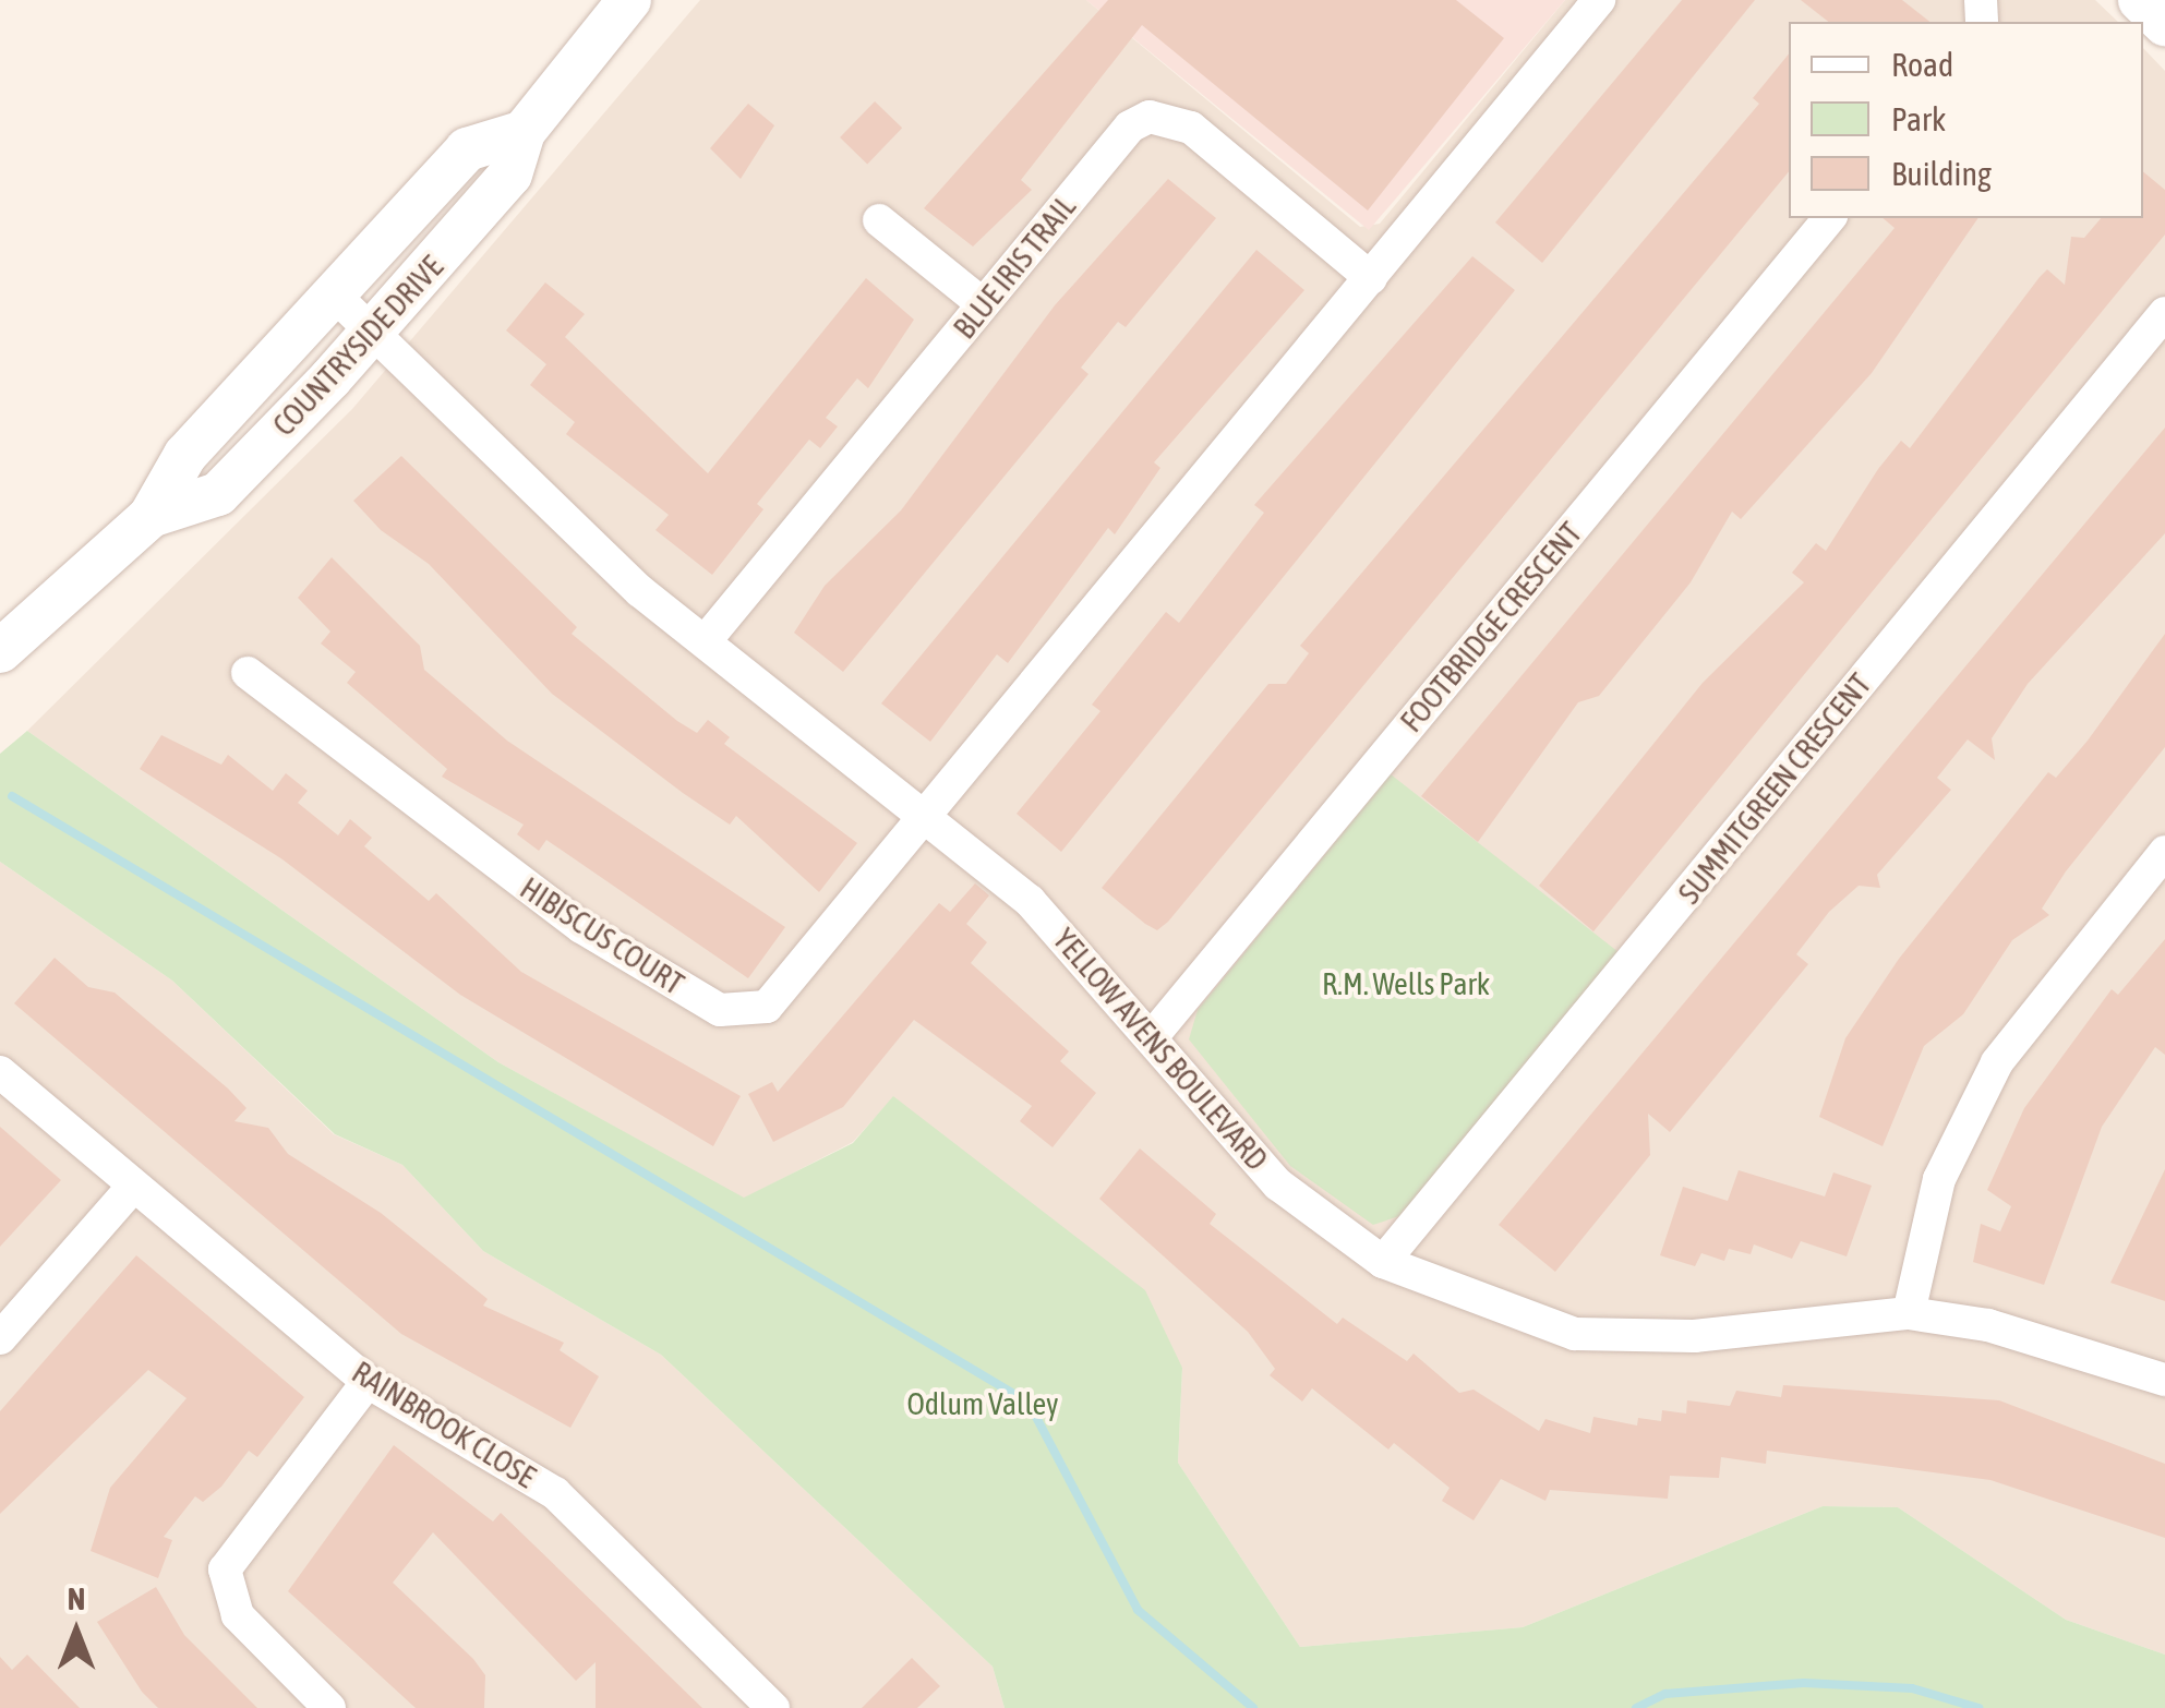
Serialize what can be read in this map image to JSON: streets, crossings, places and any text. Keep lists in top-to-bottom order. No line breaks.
{"streets":{"main road":["COUNTRYSIDE DRIVE"],"street":["BLUE IRIS TRAIL","FOOTBRIDGE CRESCENT","SUMMITGREEN CRESCENT","HIBISCUS COURT","YELLOW AVENS BOULEVARD","RAINBROOK CLOSE"]},"crossings":[["BLUE IRIS TRAIL","YELLOW AVENS BOULEVARD"],["COUNTRYSIDE DRIVE","YELLOW AVENS BOULEVARD"],["FOOTBRIDGE CRESCENT","YELLOW AVENS BOULEVARD"],["SUMMITGREEN CRESCENT","YELLOW AVENS BOULEVARD"],["HIBISCUS COURT","YELLOW AVENS BOULEVARD"]],"parks":["R.M. Wells Park","Odlum Valley"],"legend":["Road","Park","Building"],"north":"top"}
